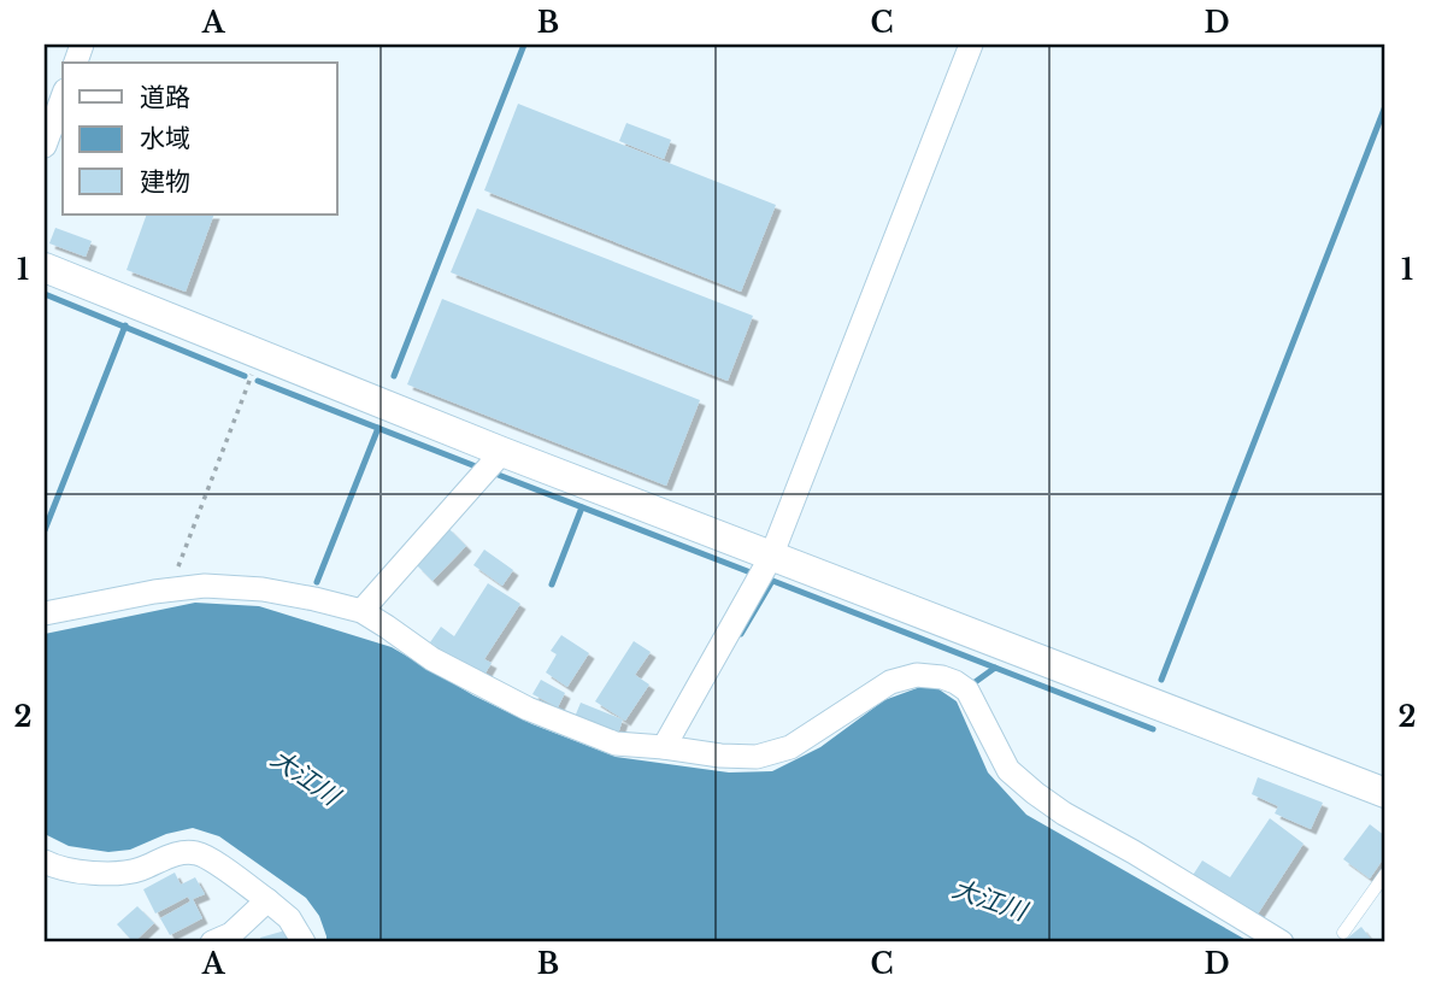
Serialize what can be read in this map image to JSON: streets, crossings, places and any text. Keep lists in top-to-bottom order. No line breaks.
{"water":["大江川"],"legend":["道路","水域","建物"],"grid":{"columns":["A","B","C","D"],"rows":["1","2"]}}
